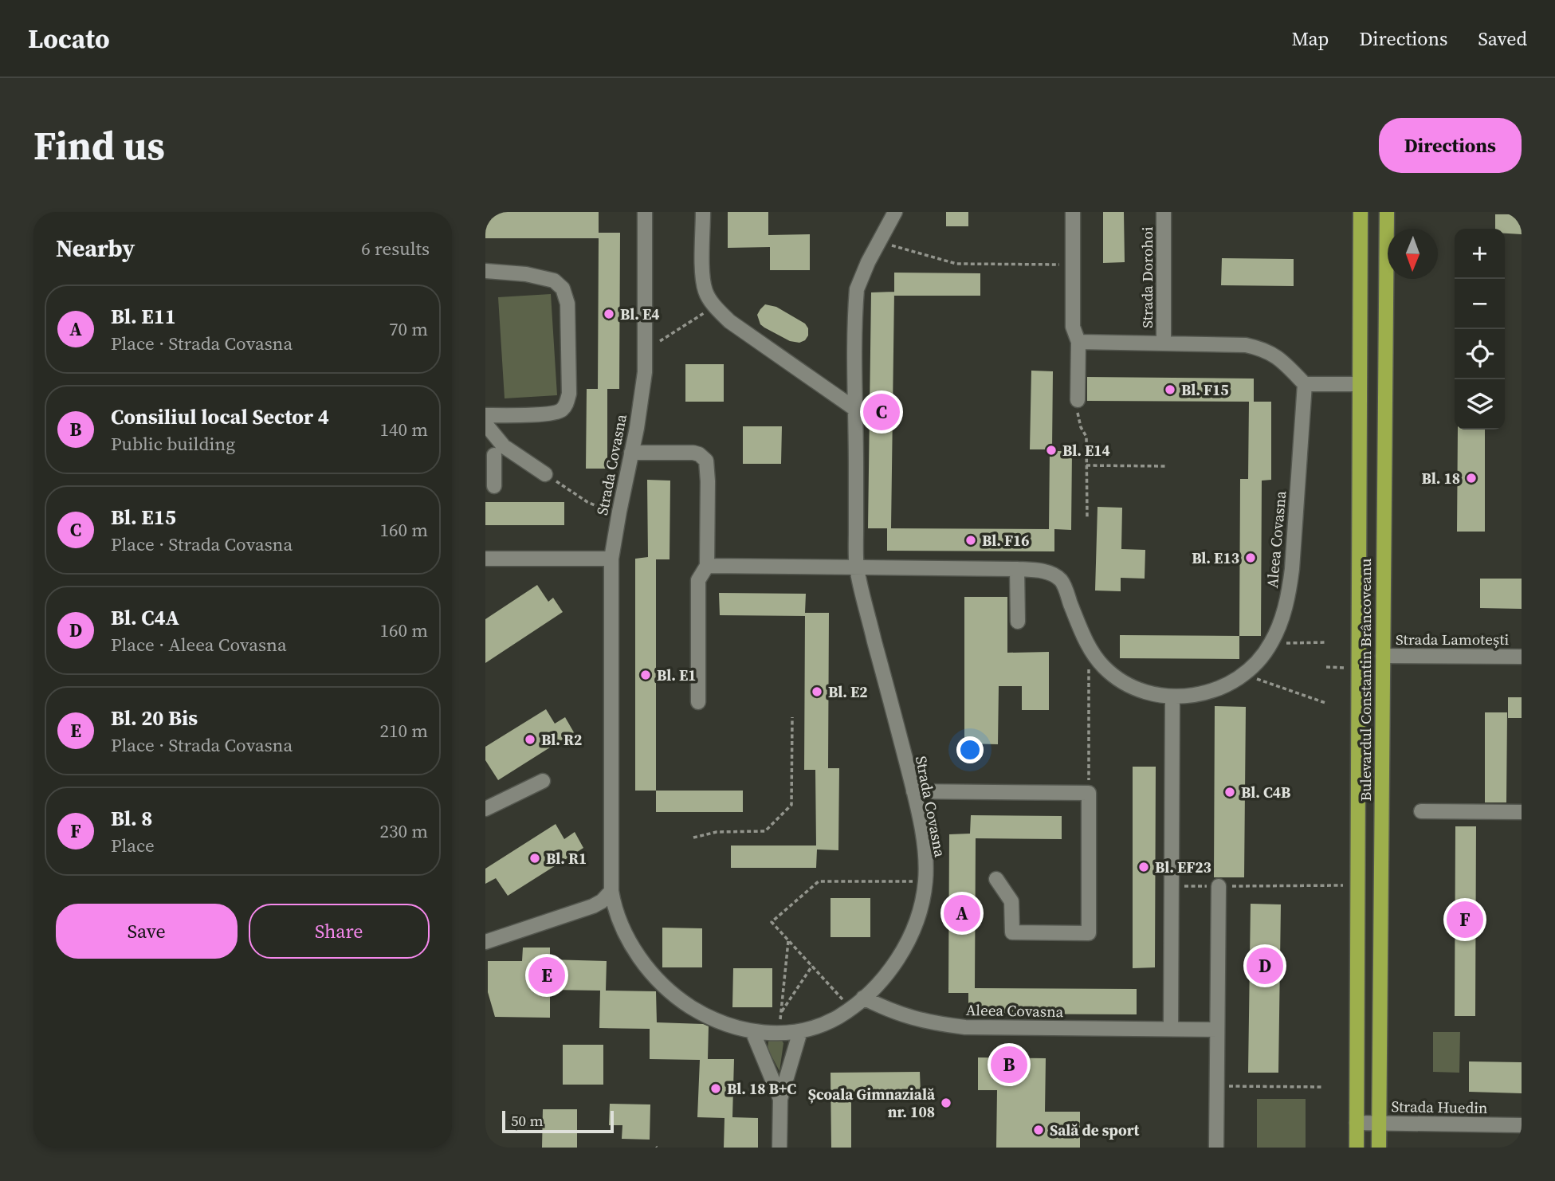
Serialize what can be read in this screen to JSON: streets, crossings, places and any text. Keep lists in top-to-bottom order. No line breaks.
{"streets":{"main road":["Bulevardul Constantin Brâncoveanu"],"street":["Strada Dorohoi","Strada Covasna","Aleea Covasna","Strada Lamotești","Strada Huedin"]},"crossings":[["Strada Dorohoi","Aleea Covasna"],["Strada Covasna","Aleea Covasna"],["Strada Lamotești","Bulevardul Constantin Brâncoveanu"],["Bulevardul Constantin Brâncoveanu","Strada Huedin"]],"places":["Bl. E4","Bl. F15","Bl. E14","Bl. 18","Bl. F16","Bl. E13","Bl. E1","Bl. E2","Bl. R2","Bl. C4B","Bl. R1","Bl. EF23","Bl. 18 B+C","Școala Gimnazială nr. 108","Sală de sport"],"scale_bar":"50 m","north":"bottom","page":{"header":"Locato","nav":["Map","Directions","Saved"],"buttons":["Directions",["Save","Share"]],"title":"Find us","heading":["Nearby","6 results"],"map_buttons":["+","−"],"list":[{"mark":"A","name":"Bl. E11","note":"Place · Strada Covasna","value":"70 m"},{"mark":"B","name":"Consiliul local Sector 4","note":"Public building","value":"140 m"},{"mark":"C","name":"Bl. E15","note":"Place · Strada Covasna","value":"160 m"},{"mark":"D","name":"Bl. C4A","note":"Place · Aleea Covasna","value":"160 m"},{"mark":"E","name":"Bl. 20 Bis","note":"Place · Strada Covasna","value":"210 m"},{"mark":"F","name":"Bl. 8","note":"Place","value":"230 m"}],"pins":["C","A","F","D","E","B"],"scale":"50 m"}}
